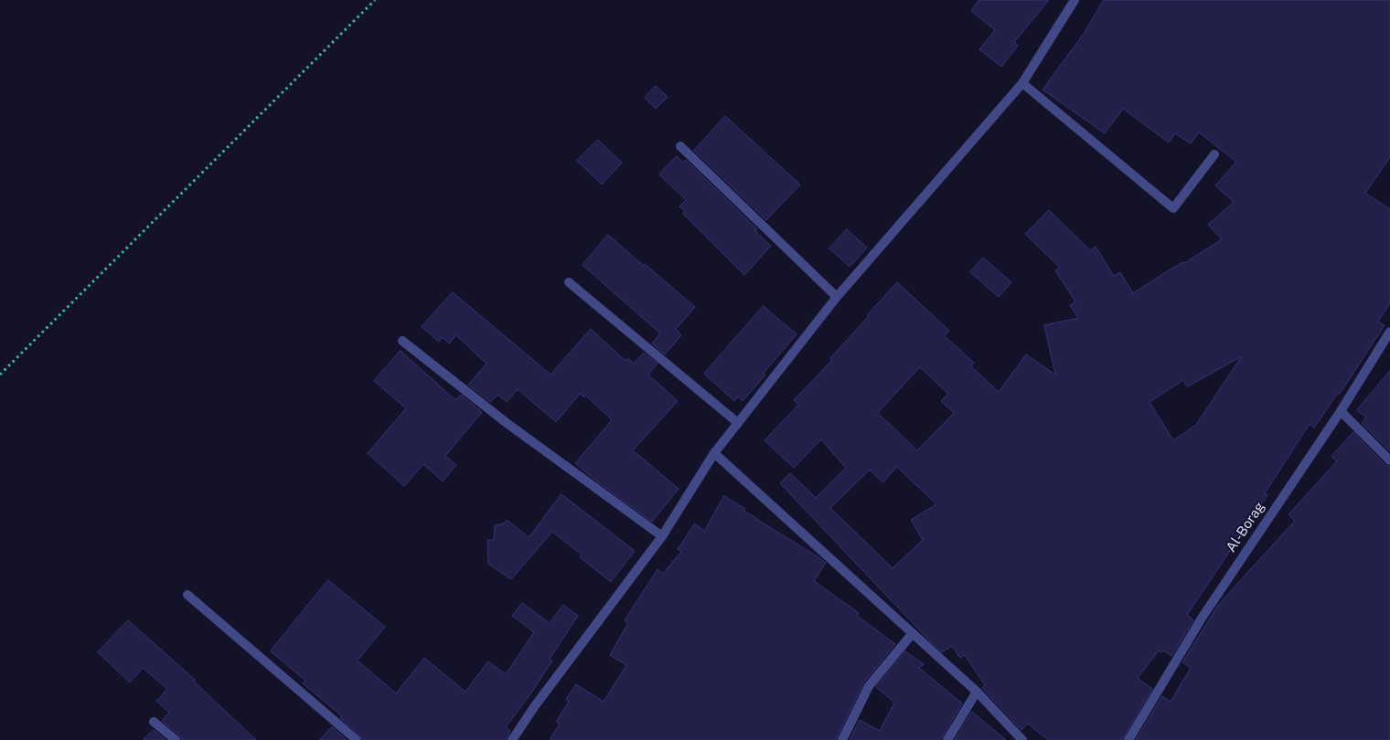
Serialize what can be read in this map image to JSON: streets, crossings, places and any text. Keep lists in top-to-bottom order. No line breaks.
{"streets":{"street":["Al-Borag"]}}
